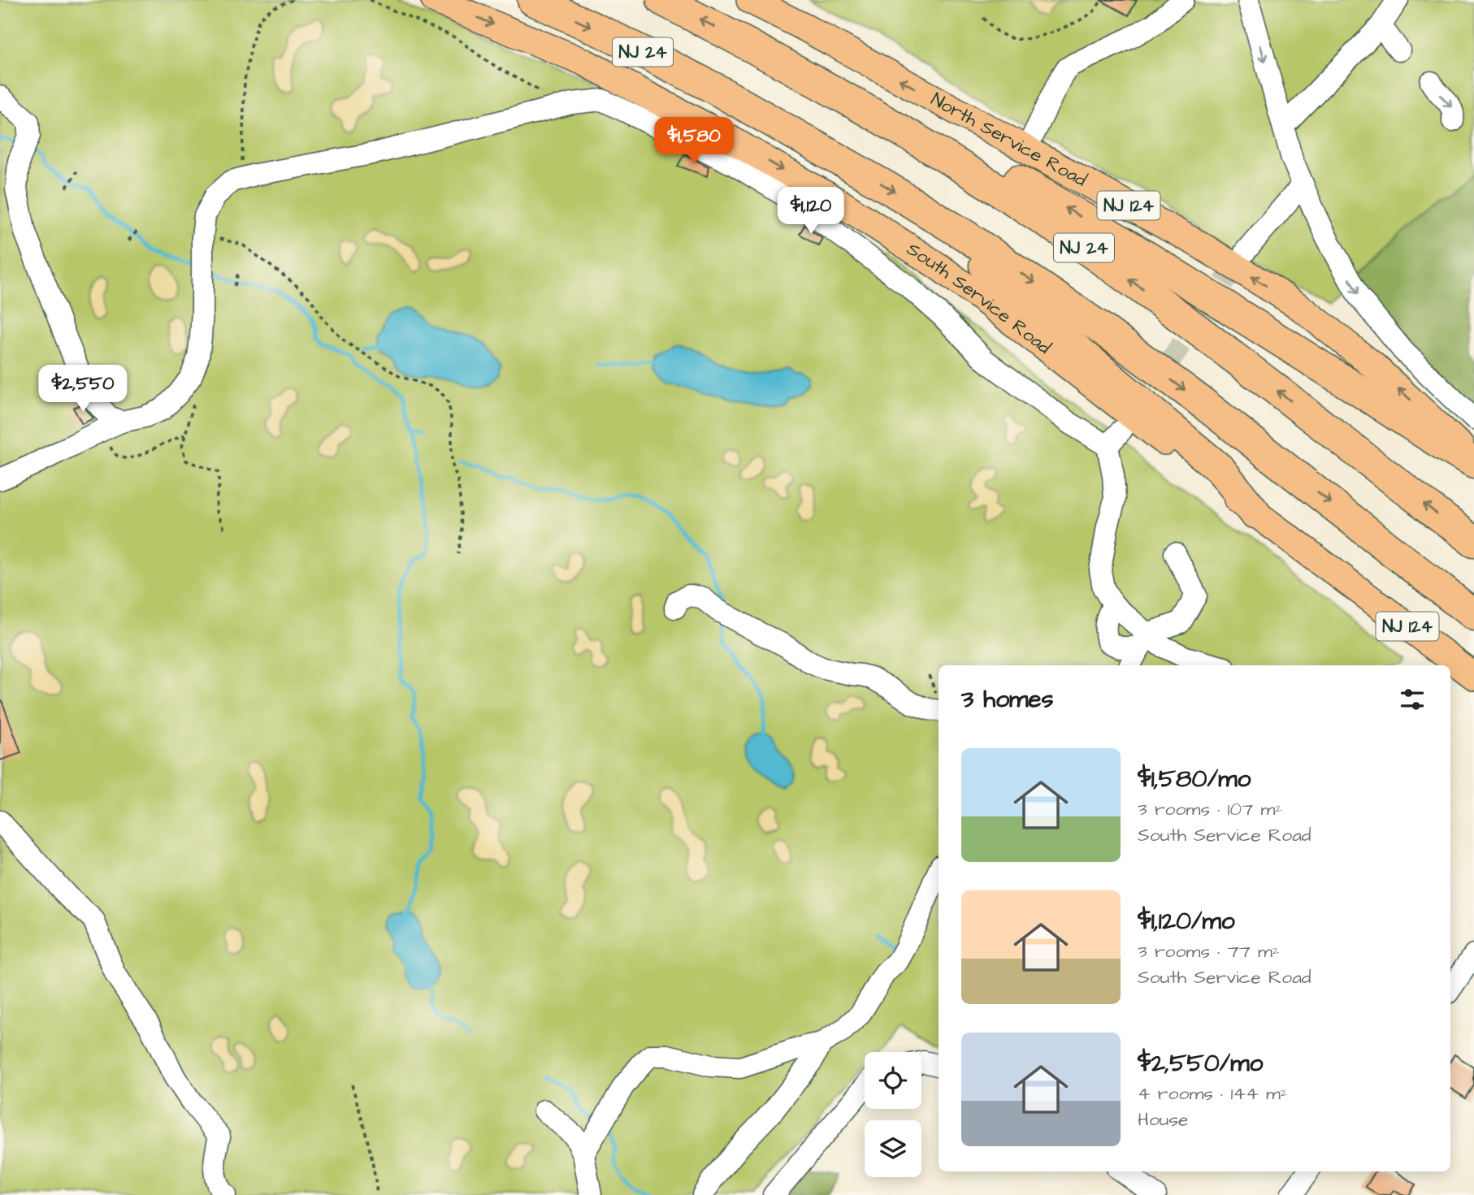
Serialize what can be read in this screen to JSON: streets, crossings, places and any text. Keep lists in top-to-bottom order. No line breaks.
{"streets":{"highway":["NJ 24"],"main road":["North Service Road","NJ 124","South Service Road"]},"one_way":["North Service Road","South Service Road"],"page":{"price":["$1,580","$1,120","$2,550"],"heading":"3 homes","list":[{"name":"$1,580/mo","note":"3 rooms · 107 m² · South Service Road"},{"name":"$1,120/mo","note":"3 rooms · 77 m² · South Service Road"},{"name":"$2,550/mo","note":"4 rooms · 144 m² · House"}]}}
